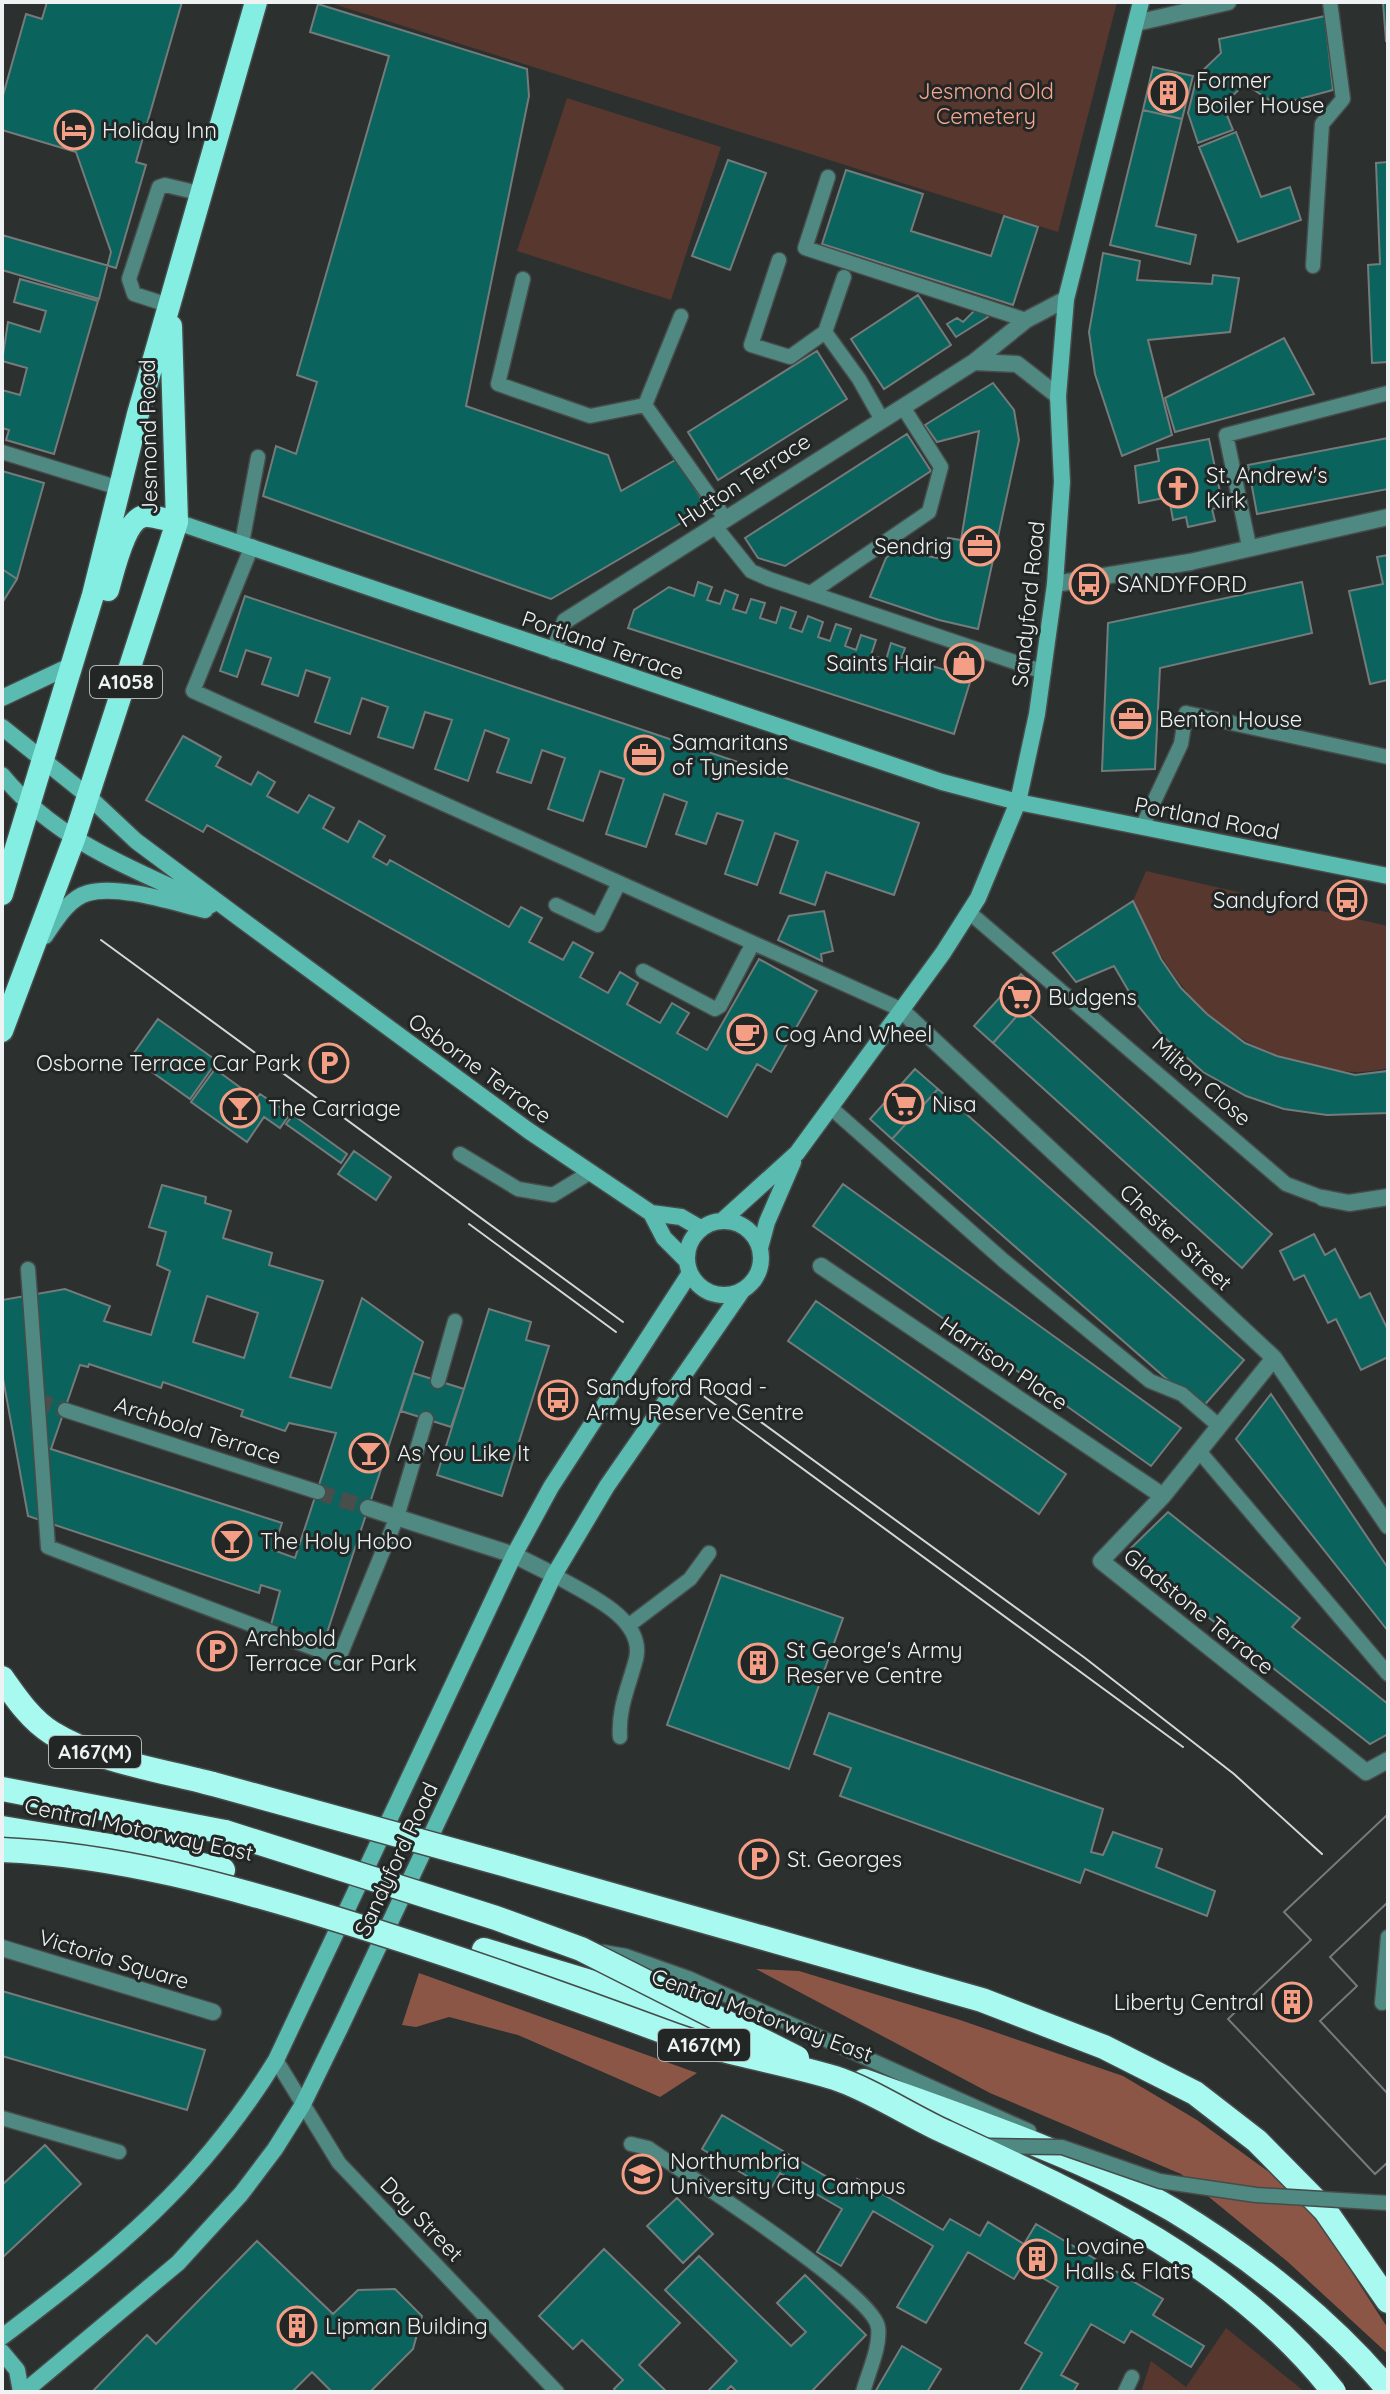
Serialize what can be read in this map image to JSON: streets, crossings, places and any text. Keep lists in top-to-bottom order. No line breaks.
{"streets":{"highway":["Jesmond Road","A1058","A167(M)","Central Motorway East"],"main road":["Sandyford Road","Portland Terrace","Portland Road","Osborne Terrace"],"street":["Hutton Terrace","Milton Close","Chester Street","Harrison Place","Gladstone Terrace","Victoria Square"],"lane":["Archbold Terrace","Day Street"]},"crossings":[["Jesmond Road","Portland Terrace"],["Jesmond Road","A1058"],["Jesmond Road","Osborne Terrace"],["Hutton Terrace","Sandyford Road"],["Hutton Terrace","Portland Terrace"],["Sandyford Road","Portland Terrace"],["Sandyford Road","Portland Road"],["Sandyford Road","Osborne Terrace"],["Sandyford Road","Milton Close"],["Sandyford Road","Chester Street"],["Sandyford Road","Day Street"],["Portland Terrace","A1058"],["Portland Terrace","Portland Road"],["A1058","Osborne Terrace"],["Chester Street","Gladstone Terrace"],["Harrison Place","Gladstone Terrace"],["A167(M)","Central Motorway East"]],"parks":["Jesmond Old Cemetery"],"places":{"building":["Former Boiler House","St George's Army Reserve Centre","Liberty Central","Lovaine Halls & Flats","Lipman Building"],"hotel":["Holiday Inn"],"church":["St. Andrew's Kirk"],"office":["Sendrig","Benton House","Samaritans of Tyneside"],"bus stop":["SANDYFORD","Sandyford","Sandyford Road - Army Reserve Centre"],"shop":["Saints Hair"],"supermarket":["Budgens","Nisa"],"cafe":["Cog And Wheel"],"parking":["Osborne Terrace Car Park","Archbold Terrace Car Park","St. Georges"],"bar":["The Carriage","As You Like It","The Holy Hobo"],"school or university":["Northumbria University City Campus"]}}
